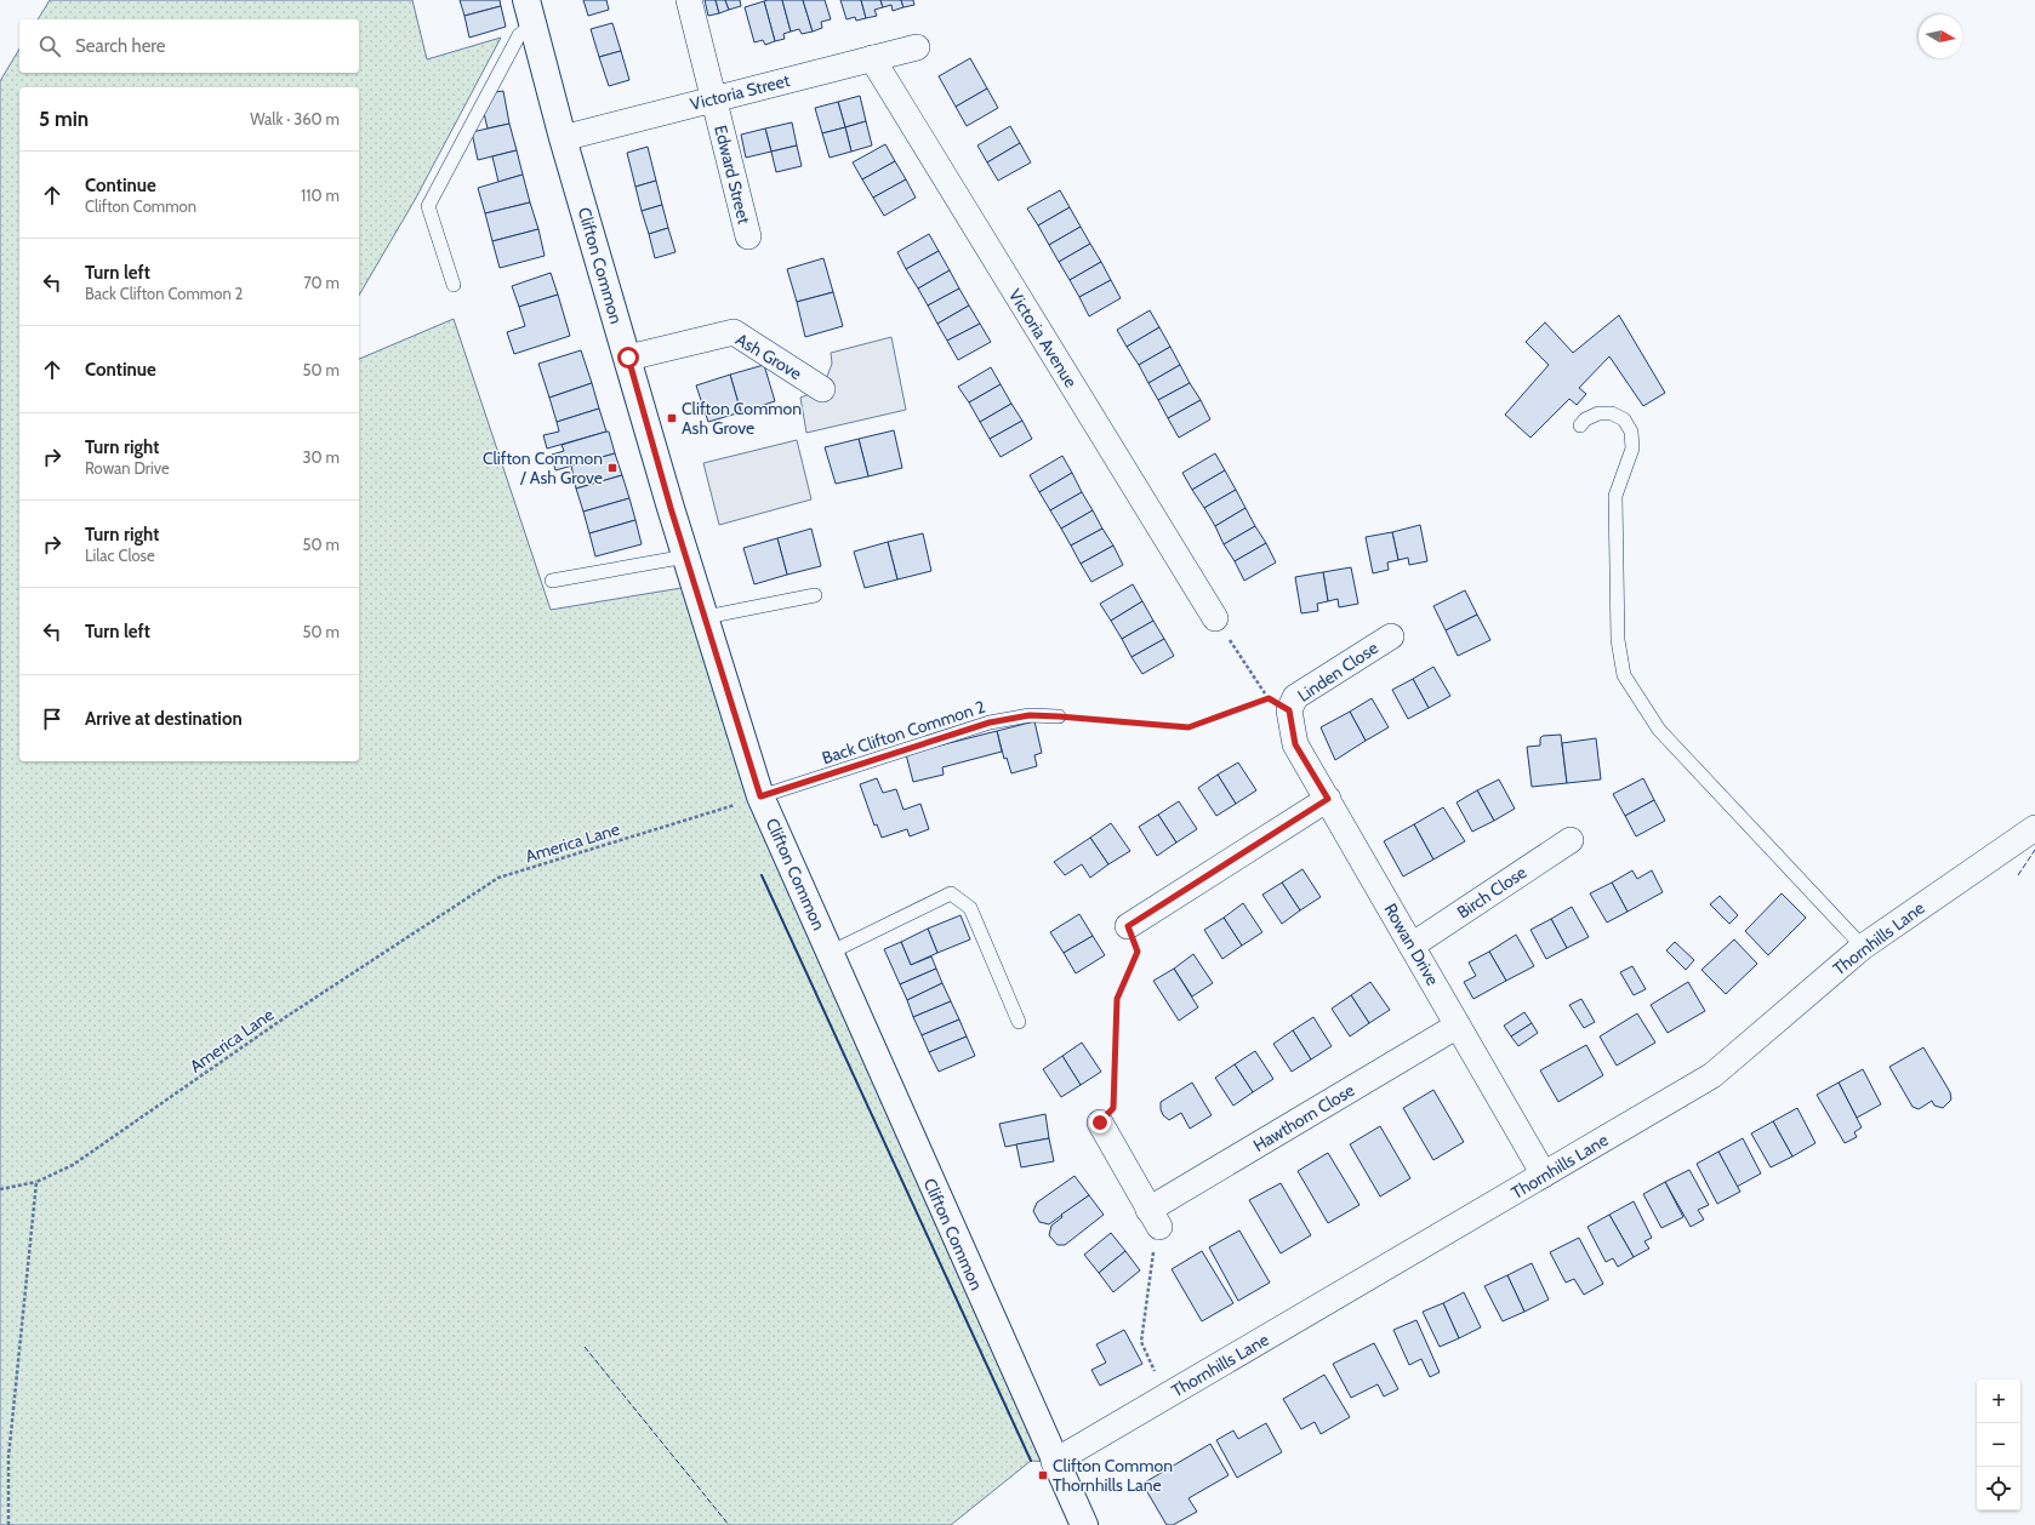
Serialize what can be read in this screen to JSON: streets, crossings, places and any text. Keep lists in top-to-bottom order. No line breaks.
{"streets":{"main road":["Clifton Common"],"street":["Victoria Street","Edward Street","Victoria Avenue","Ash Grove","Linden Close","Birch Close","Thornhills Lane","Rowan Drive","Hawthorn Close"],"lane":["Back Clifton Common 2"],"path":["America Lane"]},"crossings":[["Victoria Street","Edward Street"],["Victoria Street","Clifton Common"],["Victoria Street","Victoria Avenue"],["Clifton Common","Ash Grove"],["Clifton Common","Back Clifton Common 2"],["Clifton Common","America Lane"],["Clifton Common","Thornhills Lane"],["Linden Close","Rowan Drive"],["Back Clifton Common 2","America Lane"],["Birch Close","Rowan Drive"],["Thornhills Lane","Rowan Drive"],["Rowan Drive","Hawthorn Close"]],"places":{"transit":["Clifton Common Ash Grove","Clifton Common / Ash Grove","Clifton Common Thornhills Lane"]},"north":"right","page":{"search":"Search here","heading":["5 min","Walk · 360 m"],"list":[["Continue","Clifton Common","110 m"],["Turn left","Back Clifton Common 2","70 m"],["Continue","50 m"],["Turn right","Rowan Drive","30 m"],["Turn right","Lilac Close","50 m"],["Turn left","50 m"],"Arrive at destination"],"map_buttons":["+","−"]}}
